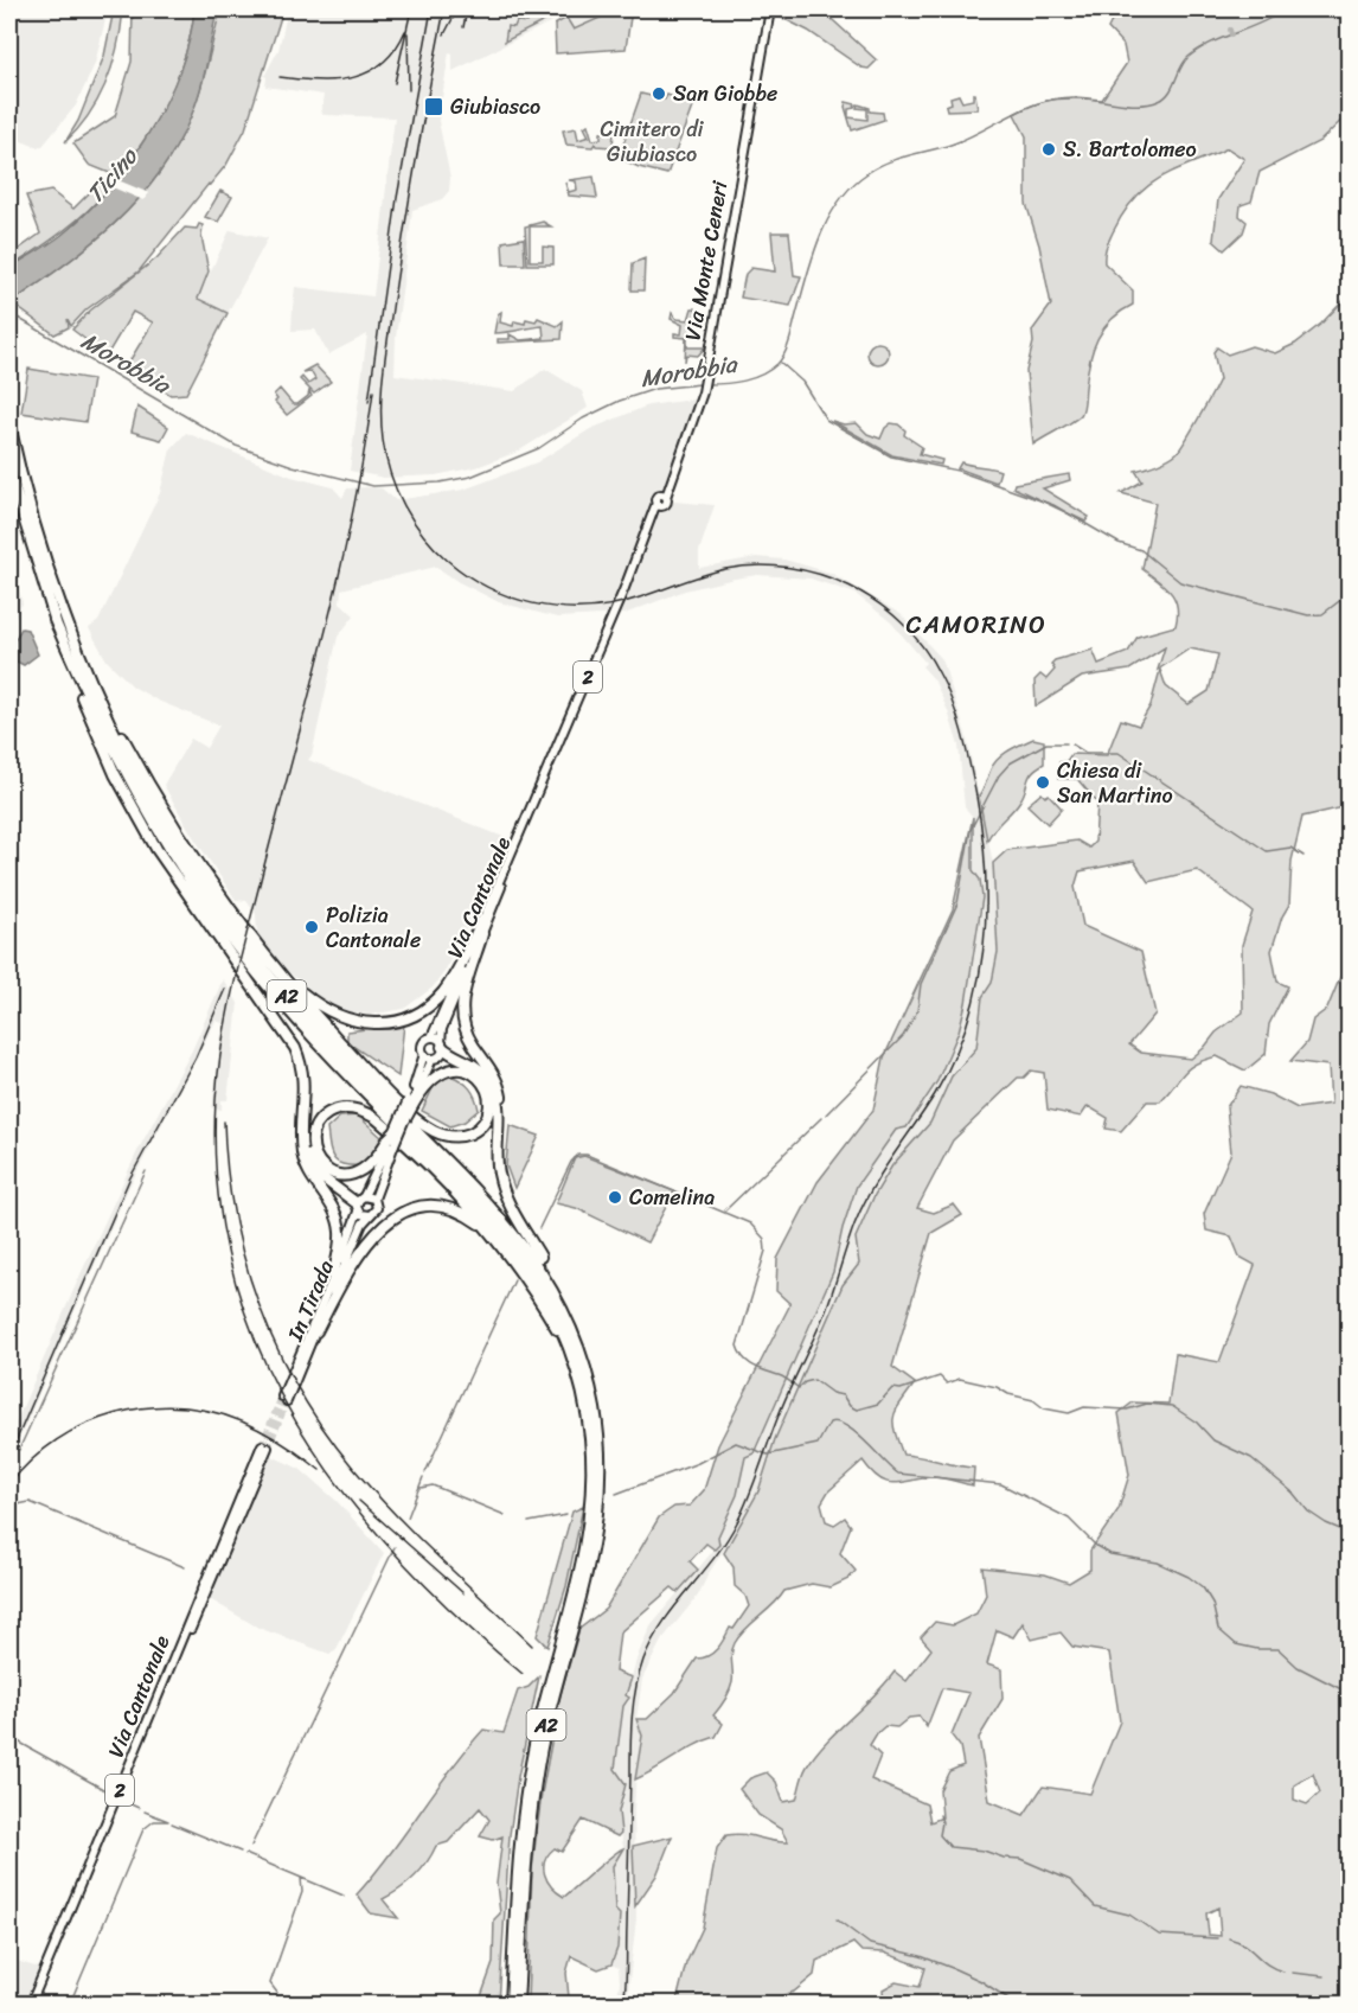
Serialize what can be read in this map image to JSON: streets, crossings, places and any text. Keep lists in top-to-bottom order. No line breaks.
{"streets":{"highway":["A2"],"main road":["Via Monte Ceneri","2","Via Cantonale","In Tirada"]},"crossings":[["Via Monte Ceneri","Via Cantonale"],["Via Cantonale","A2"],["A2","In Tirada"]],"districts":["CAMORINO"],"water":["Ticino","Morobbia"],"parks":["Cimitero di Giubiasco"],"places":{"other":["San Giobbe","S. Bartolomeo","Chiesa di San Martino","Polizia Cantonale","Comelina"],"transit":["Giubiasco"]}}
